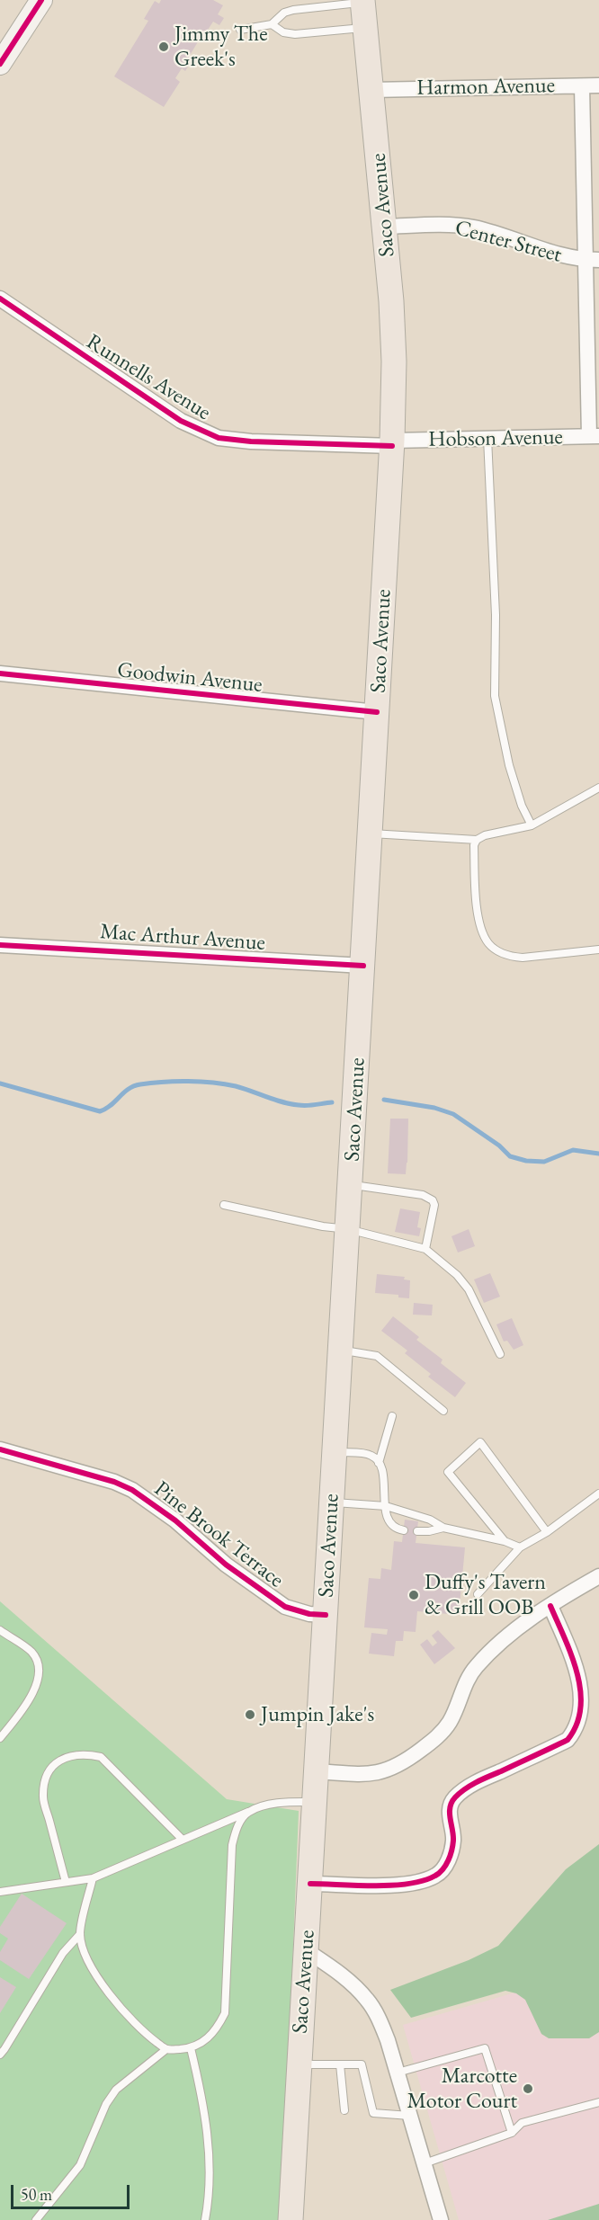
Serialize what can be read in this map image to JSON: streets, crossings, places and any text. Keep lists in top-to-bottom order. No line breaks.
{"streets":{"main road":["Saco Avenue"],"street":["Harmon Avenue","Center Street","Runnells Avenue","Hobson Avenue","Goodwin Avenue","Mac Arthur Avenue","Pine Brook Terrace"]},"crossings":[["Harmon Avenue","Saco Avenue"],["Saco Avenue","Center Street"],["Saco Avenue","Runnells Avenue"],["Saco Avenue","Hobson Avenue"],["Saco Avenue","Goodwin Avenue"],["Saco Avenue","Mac Arthur Avenue"],["Saco Avenue","Pine Brook Terrace"],["Runnells Avenue","Hobson Avenue"]],"places":["Jimmy The Greek's","Duffy's Tavern & Grill OOB","Jumpin Jake's","Marcotte Motor Court"],"scale_bar":"50 m"}
